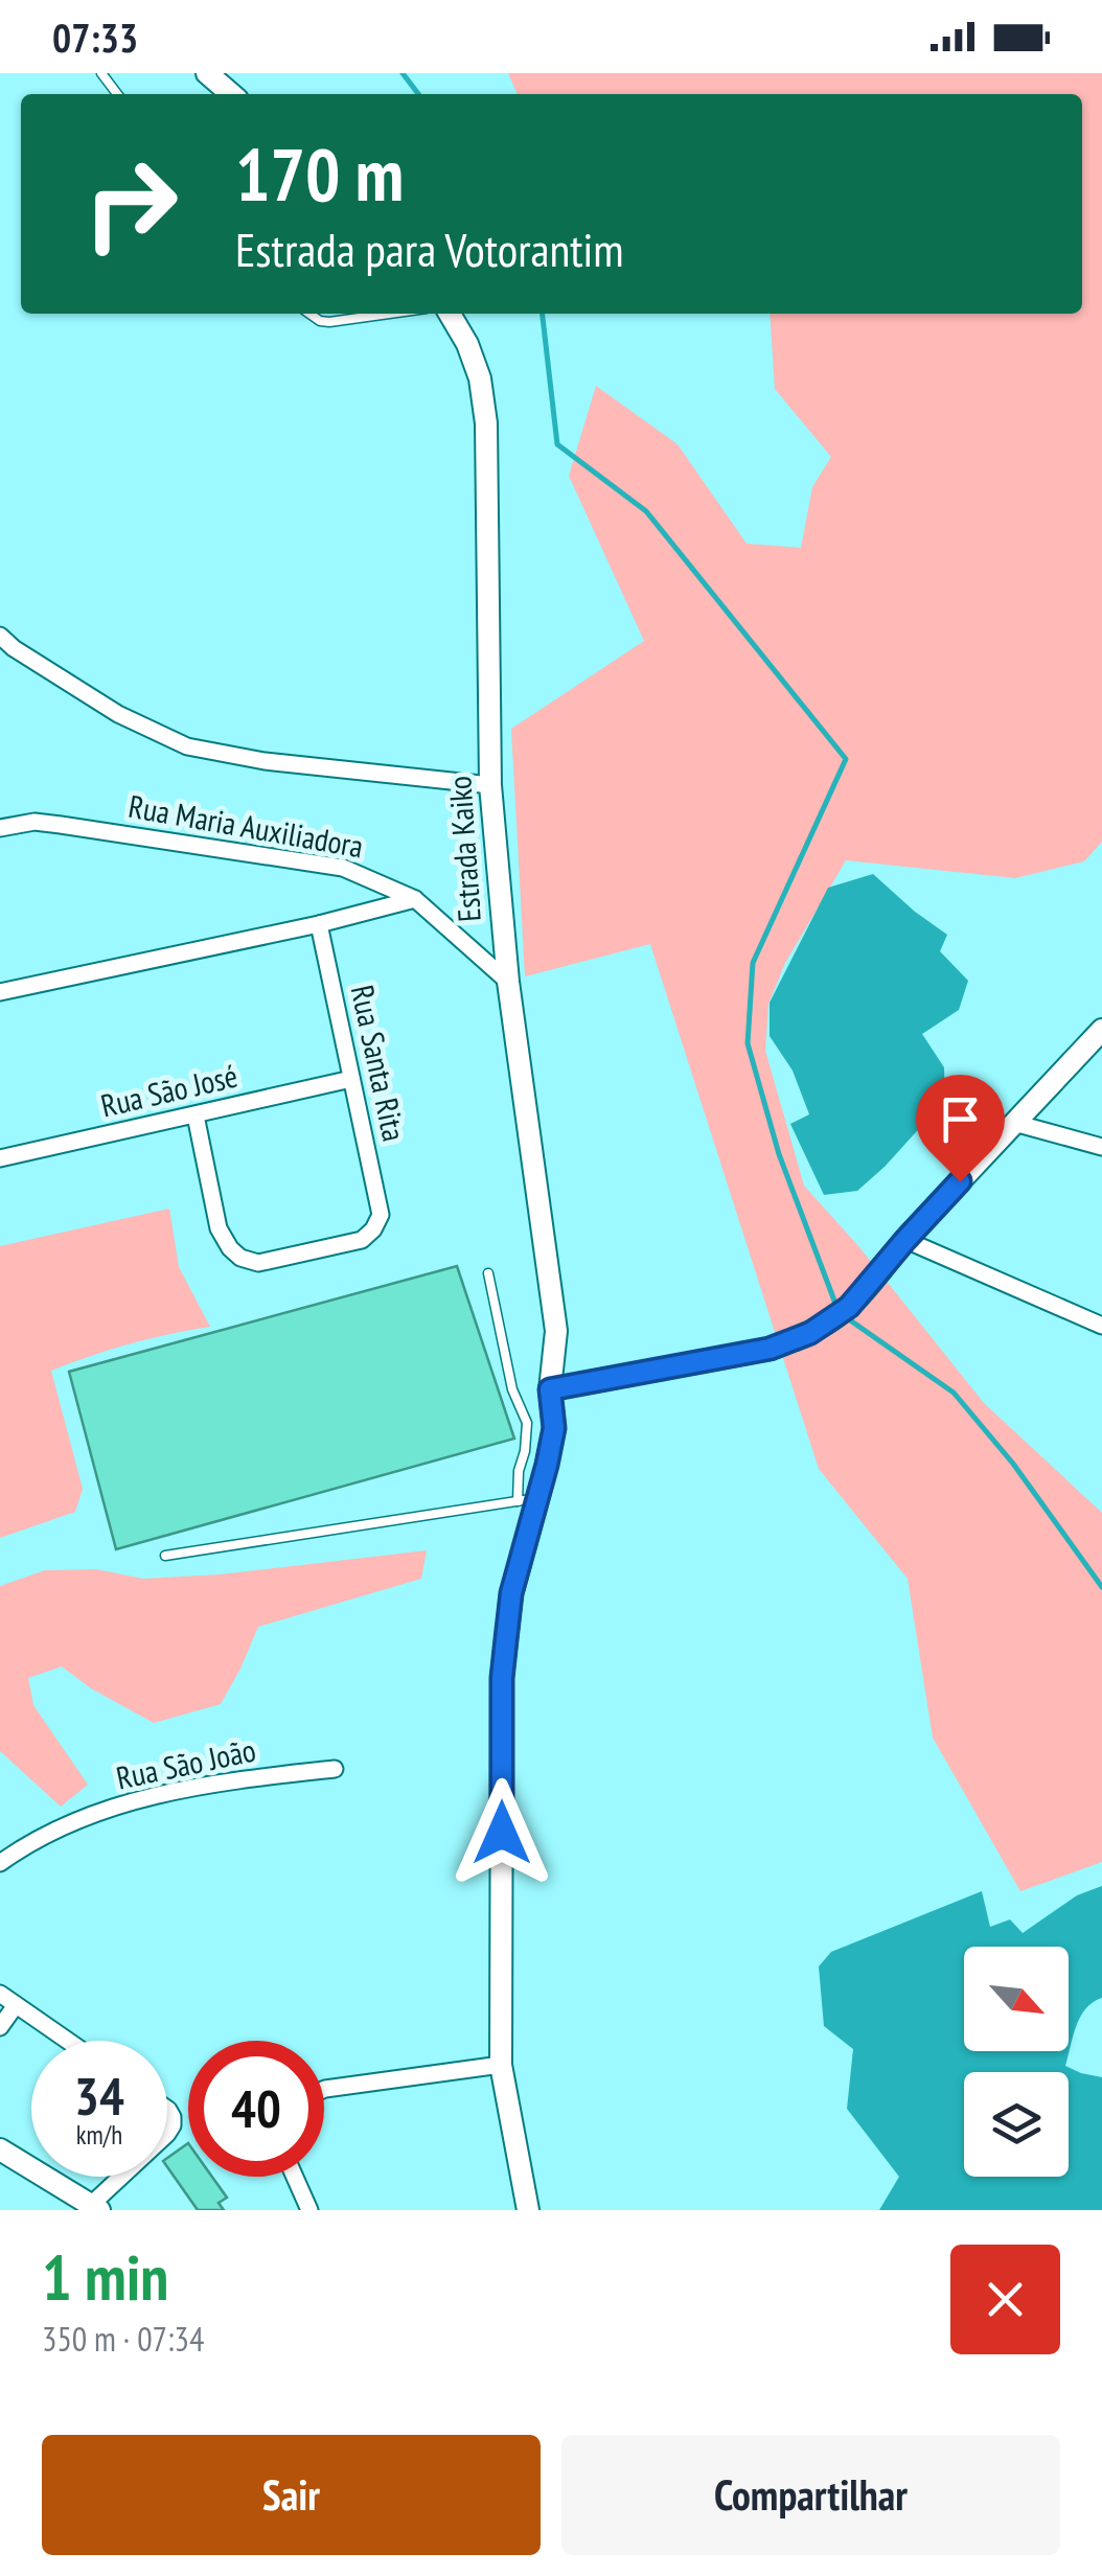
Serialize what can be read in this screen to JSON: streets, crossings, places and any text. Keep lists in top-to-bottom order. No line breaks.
{"streets":{"street":["Rua Maria Auxiliadora","Estrada Kaiko","Rua Santa Rita","Rua São José","Rua São João"]},"crossings":[["Rua Maria Auxiliadora","Estrada Kaiko"],["Rua Santa Rita","Rua São José"]],"north":"bottom right","page":{"status":"07:33","turn":["170 m","Estrada para Votorantim"],"speed":"34 km/h","limit":"40","heading":["1 min","350 m · 07:34"],"buttons":["Sair","Compartilhar"]}}
